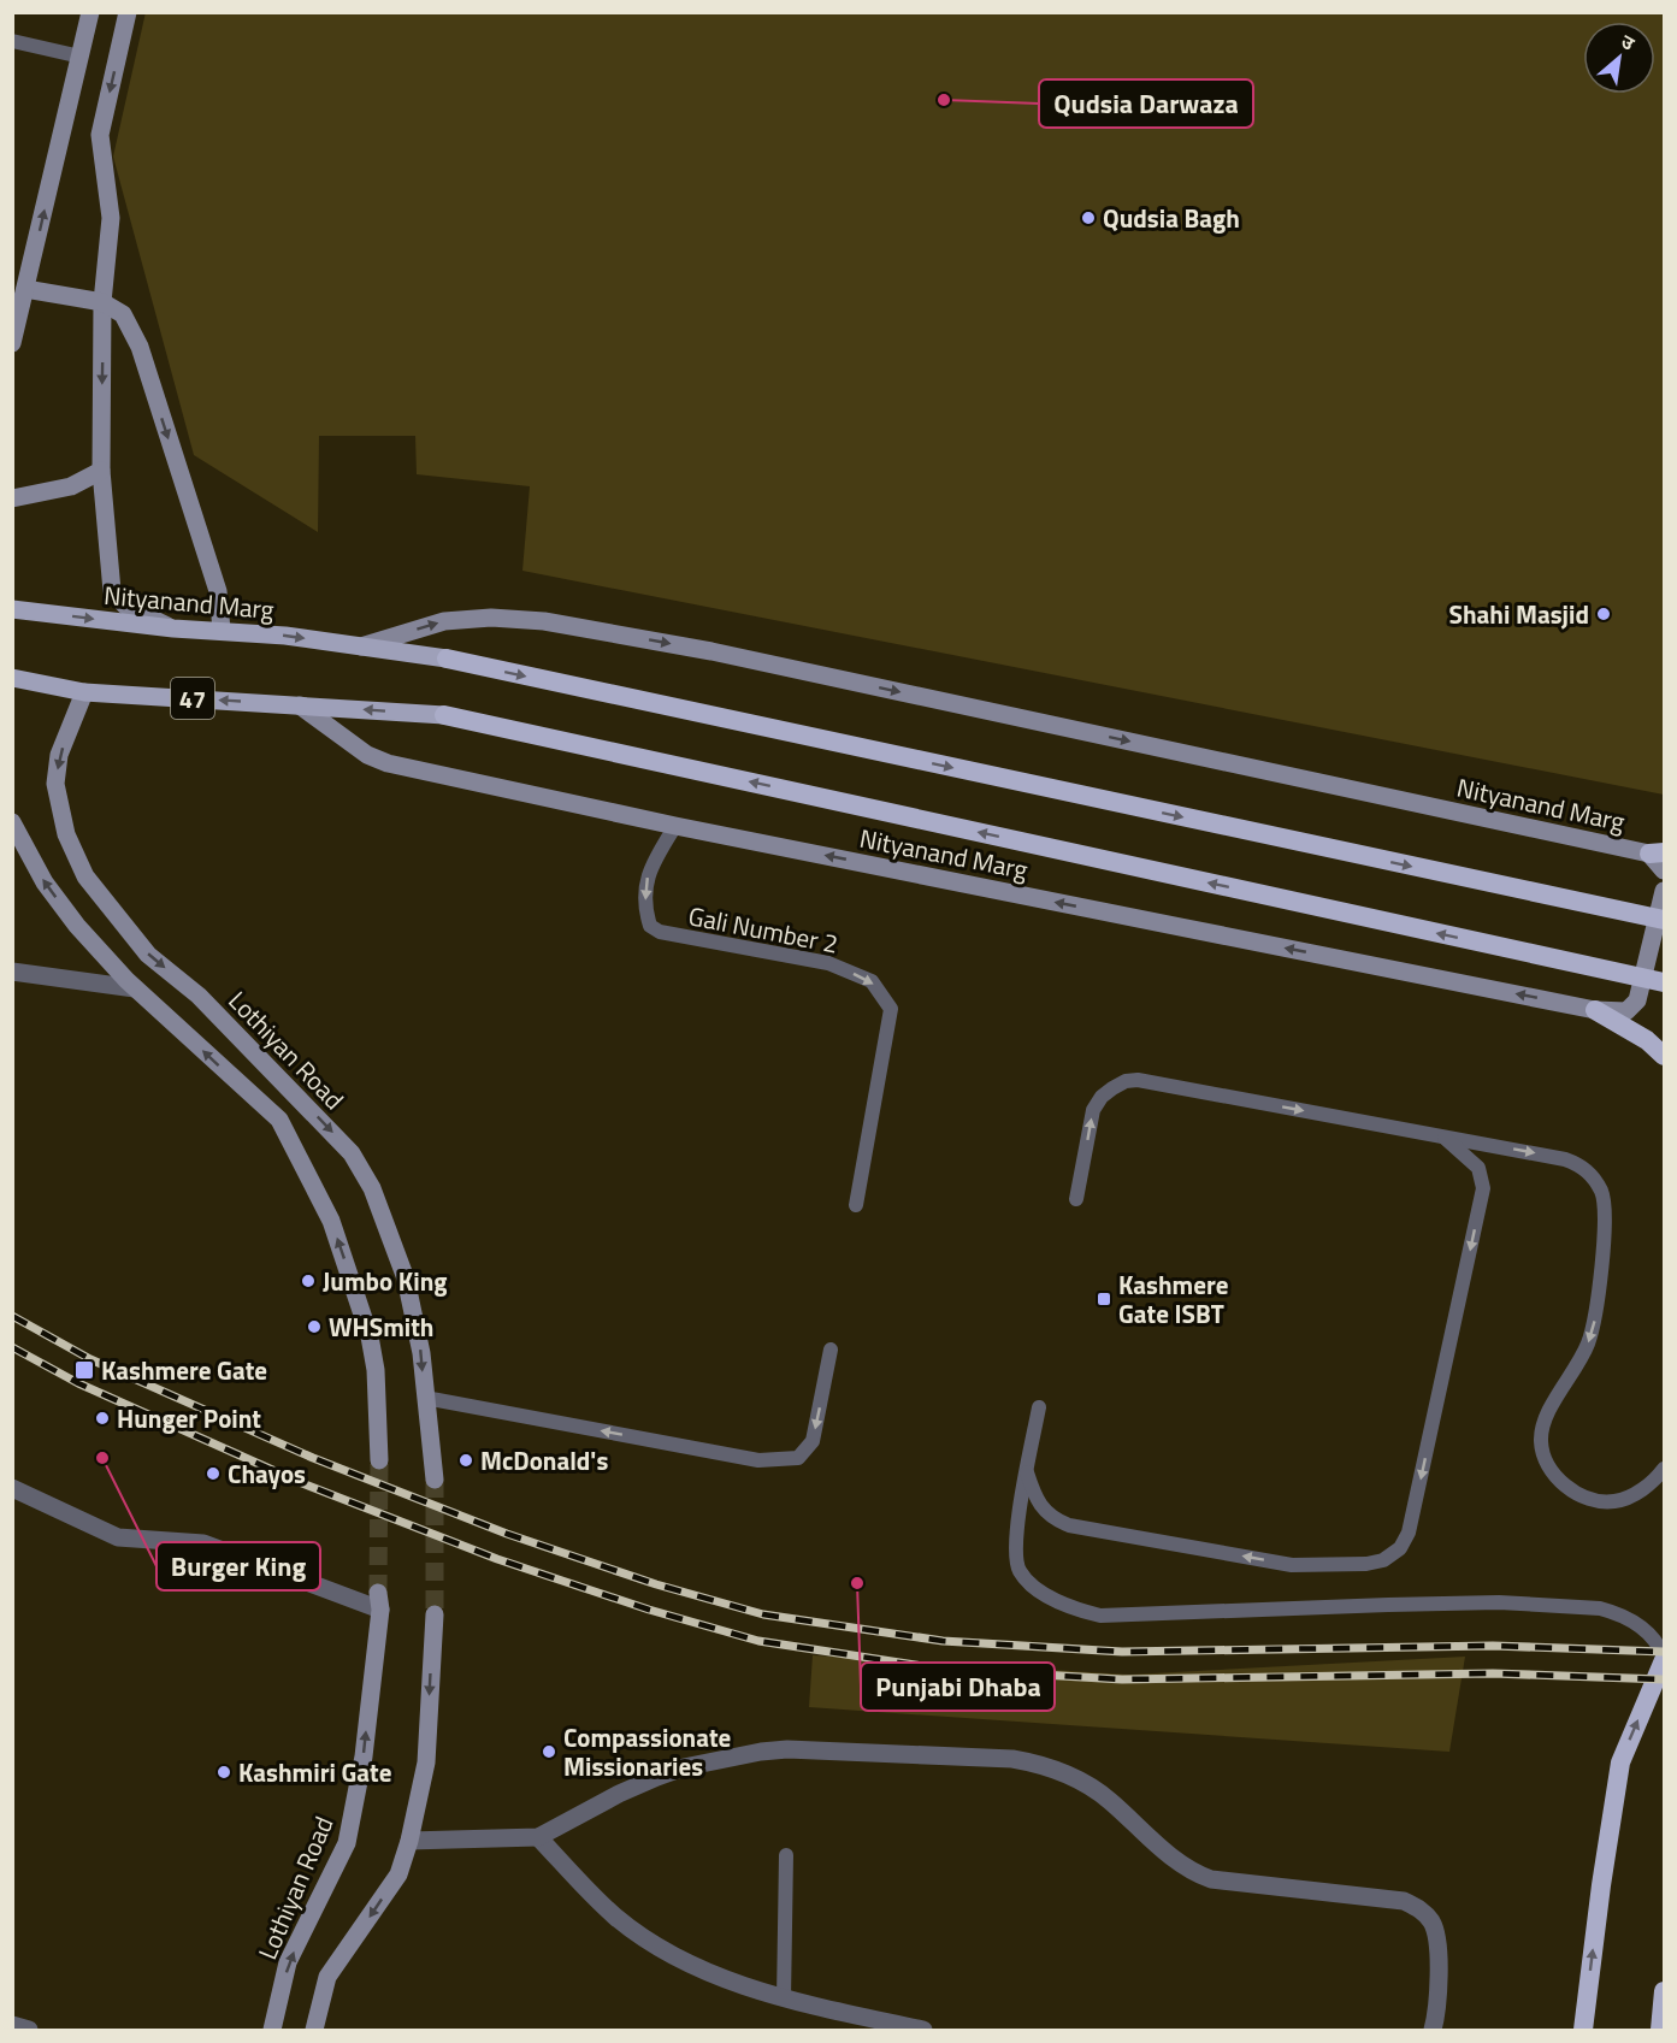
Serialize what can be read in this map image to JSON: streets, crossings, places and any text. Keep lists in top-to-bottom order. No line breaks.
{"streets":{"main road":["Nityanand Marg","47","Lothiyan Road"],"lane":["Gali Number 2"]},"crossings":[["Nityanand Marg","47"],["Nityanand Marg","Gali Number 2"],["47","Lothiyan Road"]],"places":{"other":["Qudsia Darwaza","Qudsia Bagh","Shahi Masjid","Jumbo King","WHSmith","Hunger Point","Burger King","McDonald's","Chayos","Punjabi Dhaba","Compassionate Missionaries","Kashmiri Gate"],"transit":["Kashmere Gate ISBT","Kashmere Gate"]},"north":"top right"}
